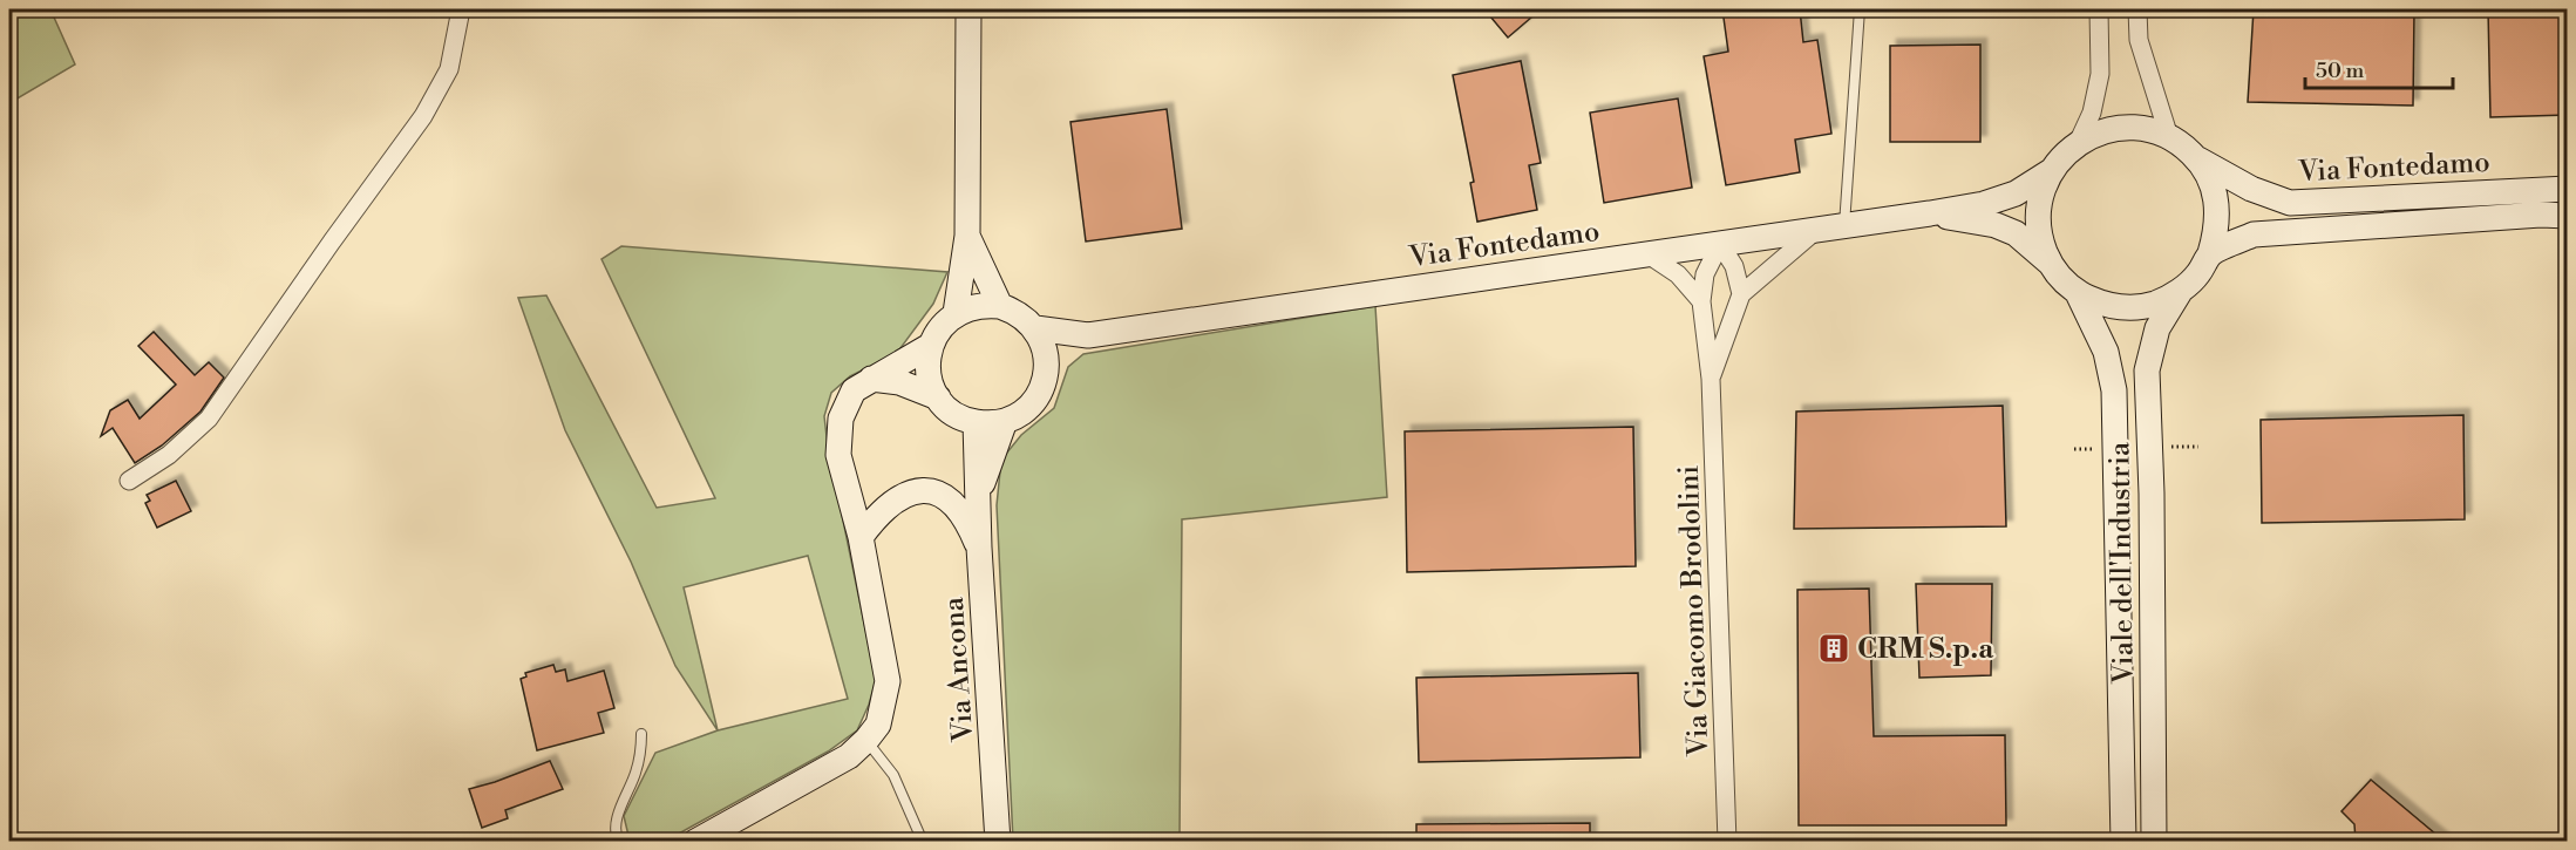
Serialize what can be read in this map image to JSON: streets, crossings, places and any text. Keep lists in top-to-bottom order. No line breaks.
{"streets":{"main road":["Via Fontedamo","Viale dell'Industria","Via Ancona"],"street":["Via Giacomo Brodolini"]},"crossings":[["Via Fontedamo","Viale dell'Industria"],["Via Fontedamo","Via Giacomo Brodolini"],["Via Fontedamo","Via Ancona"]],"places":{"building":["CRM S.p.a"]},"scale_bar":"50 m"}
